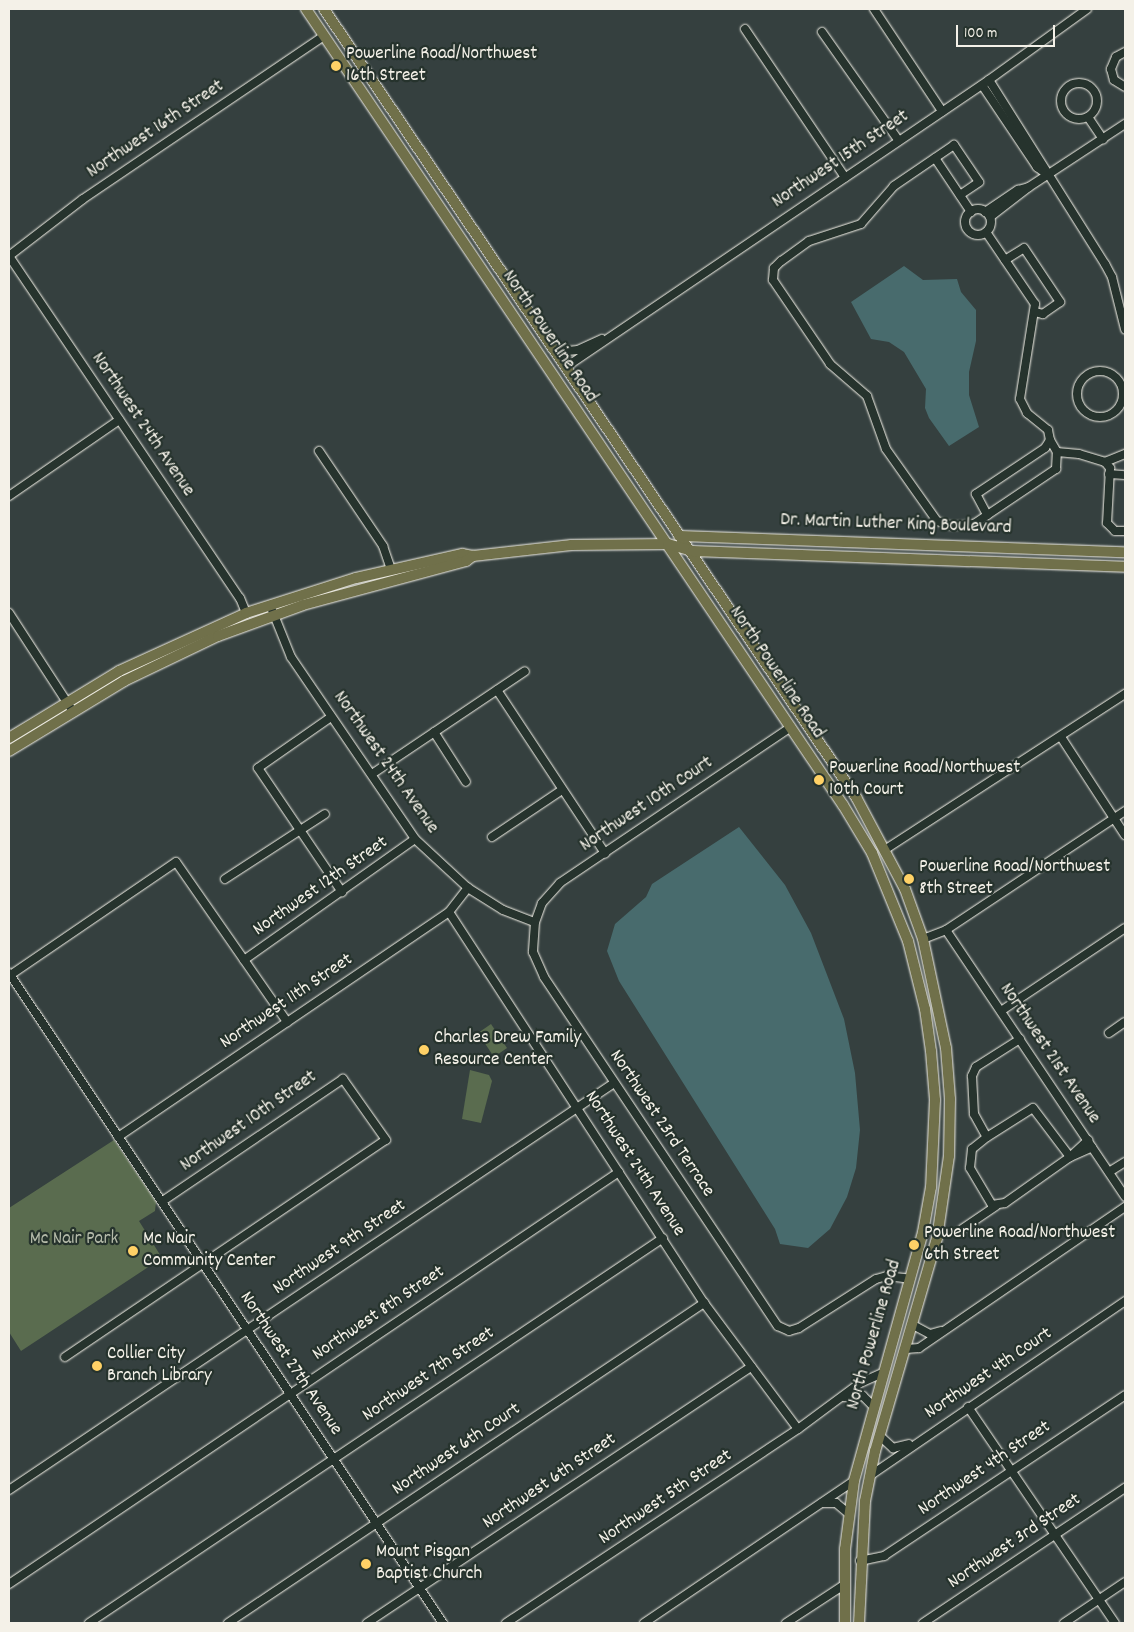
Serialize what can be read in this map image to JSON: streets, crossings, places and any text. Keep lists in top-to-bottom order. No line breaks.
{"streets":{"main road":["North Powerline Road","Dr. Martin Luther King Boulevard"],"street":["Northwest 16th Street","Northwest 15th Street","Northwest 24th Avenue","Northwest 10th Court","Northwest 12th Street","Northwest 11th Street","Northwest 21st Avenue","Northwest 10th Street","Northwest 23rd Terrace","Northwest 9th Street","Northwest 8th Street","Northwest 27th Avenue","Northwest 4th Court","Northwest 7th Street","Northwest 6th Court","Northwest 4th Street","Northwest 6th Street","Northwest 5th Street","Northwest 3rd Street"]},"crossings":[["Northwest 16th Street","North Powerline Road"],["Northwest 16th Street","Northwest 24th Avenue"],["Northwest 15th Street","North Powerline Road"],["North Powerline Road","Dr. Martin Luther King Boulevard"],["North Powerline Road","Northwest 10th Court"],["North Powerline Road","Northwest 23rd Terrace"],["North Powerline Road","Northwest 4th Court"],["North Powerline Road","Northwest 4th Street"],["North Powerline Road","Northwest 5th Street"],["Northwest 24th Avenue","Dr. Martin Luther King Boulevard"],["Northwest 24th Avenue","Northwest 10th Court"],["Northwest 24th Avenue","Northwest 12th Street"],["Northwest 24th Avenue","Northwest 11th Street"],["Northwest 24th Avenue","Northwest 23rd Terrace"],["Northwest 24th Avenue","Northwest 9th Street"],["Northwest 24th Avenue","Northwest 8th Street"],["Northwest 24th Avenue","Northwest 7th Street"],["Northwest 24th Avenue","Northwest 6th Court"],["Northwest 24th Avenue","Northwest 6th Street"],["Northwest 24th Avenue","Northwest 5th Street"],["Northwest 10th Court","Northwest 23rd Terrace"],["Northwest 11th Street","Northwest 27th Avenue"],["Northwest 10th Street","Northwest 27th Avenue"],["Northwest 23rd Terrace","Northwest 9th Street"],["Northwest 9th Street","Northwest 27th Avenue"],["Northwest 8th Street","Northwest 27th Avenue"],["Northwest 27th Avenue","Northwest 7th Street"],["Northwest 27th Avenue","Northwest 6th Court"],["Northwest 27th Avenue","Northwest 6th Street"]],"parks":["Mc Nair Park"],"places":["Powerline Road/Northwest 16th Street","Powerline Road/Northwest 10th Court","Powerline Road/Northwest 8th Street","Charles Drew Family Resource Center","Powerline Road/Northwest 6th Street","Mc Nair Community Center","Collier City Branch Library","Mount Pisgan Baptist Church"],"scale_bar":"100 m"}
